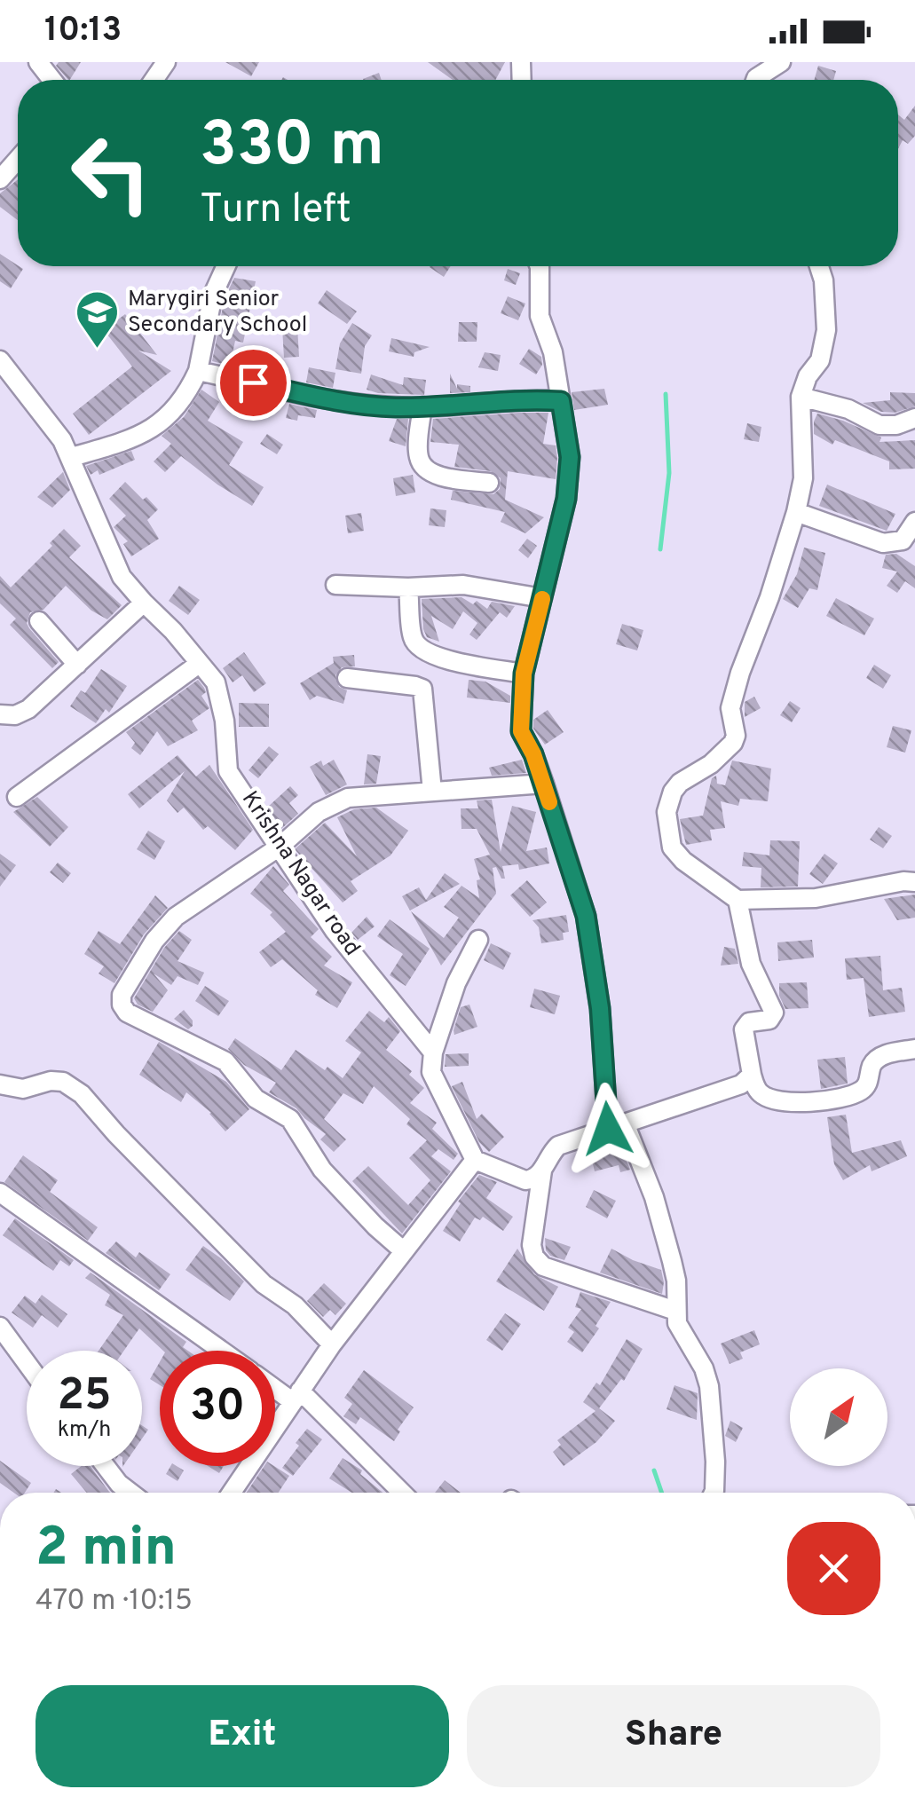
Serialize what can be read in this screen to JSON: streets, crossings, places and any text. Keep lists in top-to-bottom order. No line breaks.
{"streets":{"street":["Krishna Nagar road"]},"places":{"school or university":["Marygiri Senior Secondary School"]},"north":"top right","page":{"status":"10:13","turn":["330 m","Turn left"],"speed":"25 km/h","limit":"30","heading":["2 min","470 m · 10:15"],"buttons":["Exit","Share"]}}
